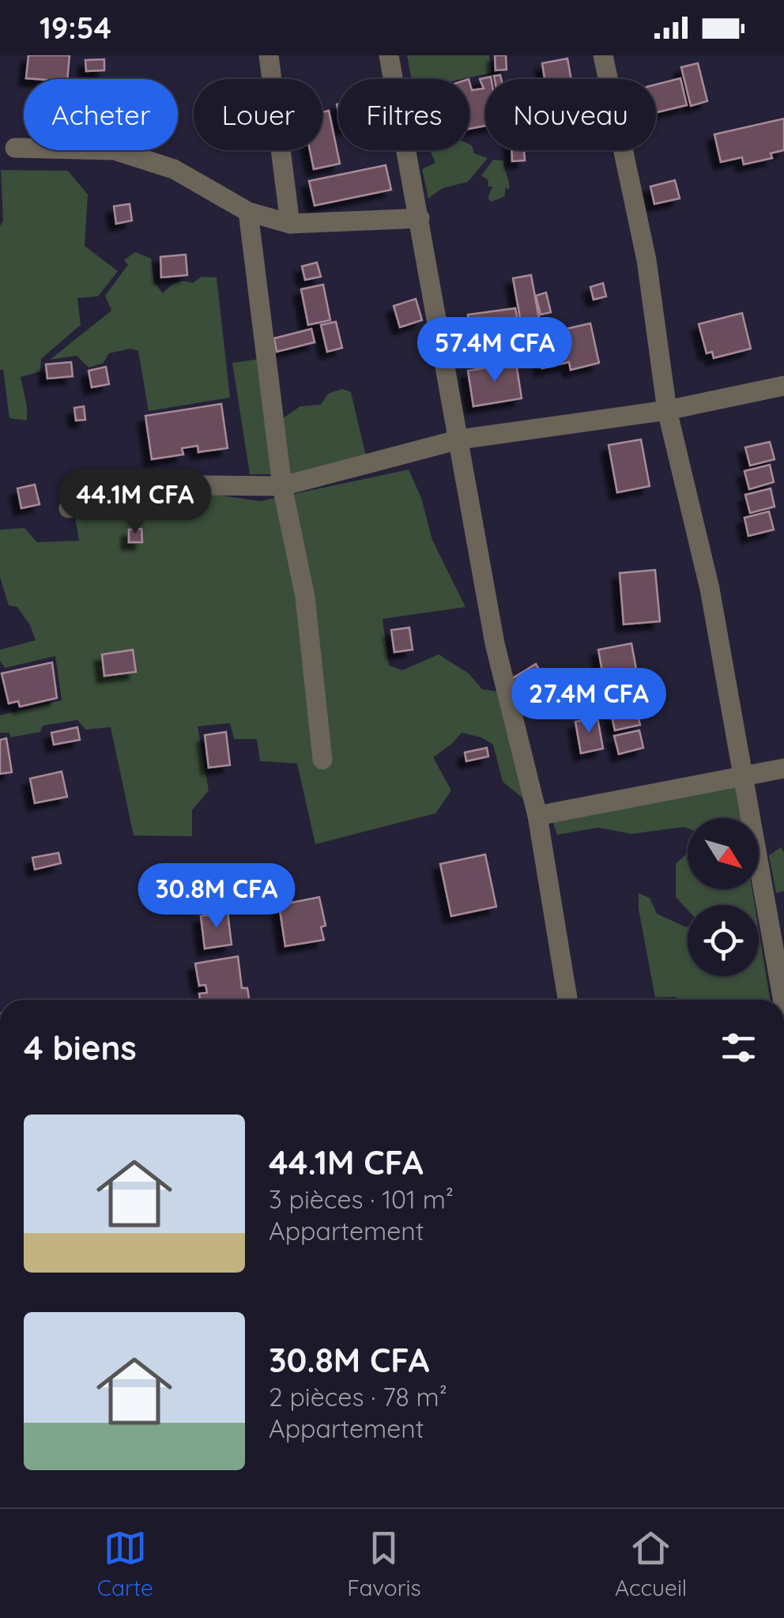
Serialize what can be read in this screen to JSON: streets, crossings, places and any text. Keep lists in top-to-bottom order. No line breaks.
{"north":"bottom right","page":{"status":"19:54","chip":["Acheter","Louer","Filtres","Nouveau"],"price":["57.4M CFA","44.1M CFA","27.4M CFA","30.8M CFA"],"heading":"4 biens","list":[{"name":"44.1M CFA","note":"3 pièces · 101 m² · Appartement"},{"name":"30.8M CFA","note":"2 pièces · 78 m² · Appartement"}],"tabs":["Carte","Favoris","Accueil"]}}
